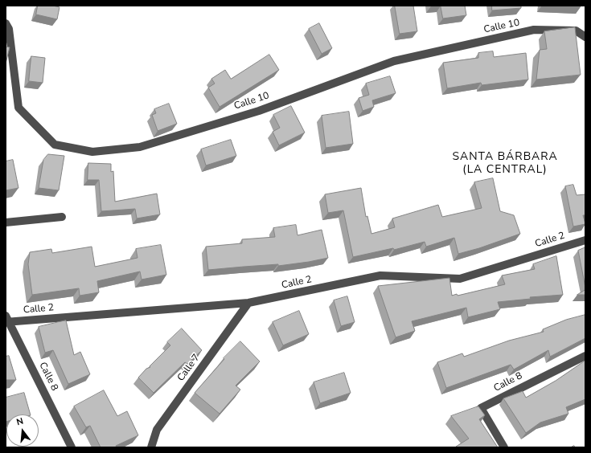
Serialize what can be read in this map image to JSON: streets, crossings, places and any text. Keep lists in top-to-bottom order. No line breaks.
{"streets":{"street":["Calle 10","Calle 2","Calle 7","Calle 8"]},"crossings":[["Calle 2","Calle 7"],["Calle 2","Calle 8"]],"districts":["SANTA BÁRBARA (LA CENTRAL)"],"north":"top"}
